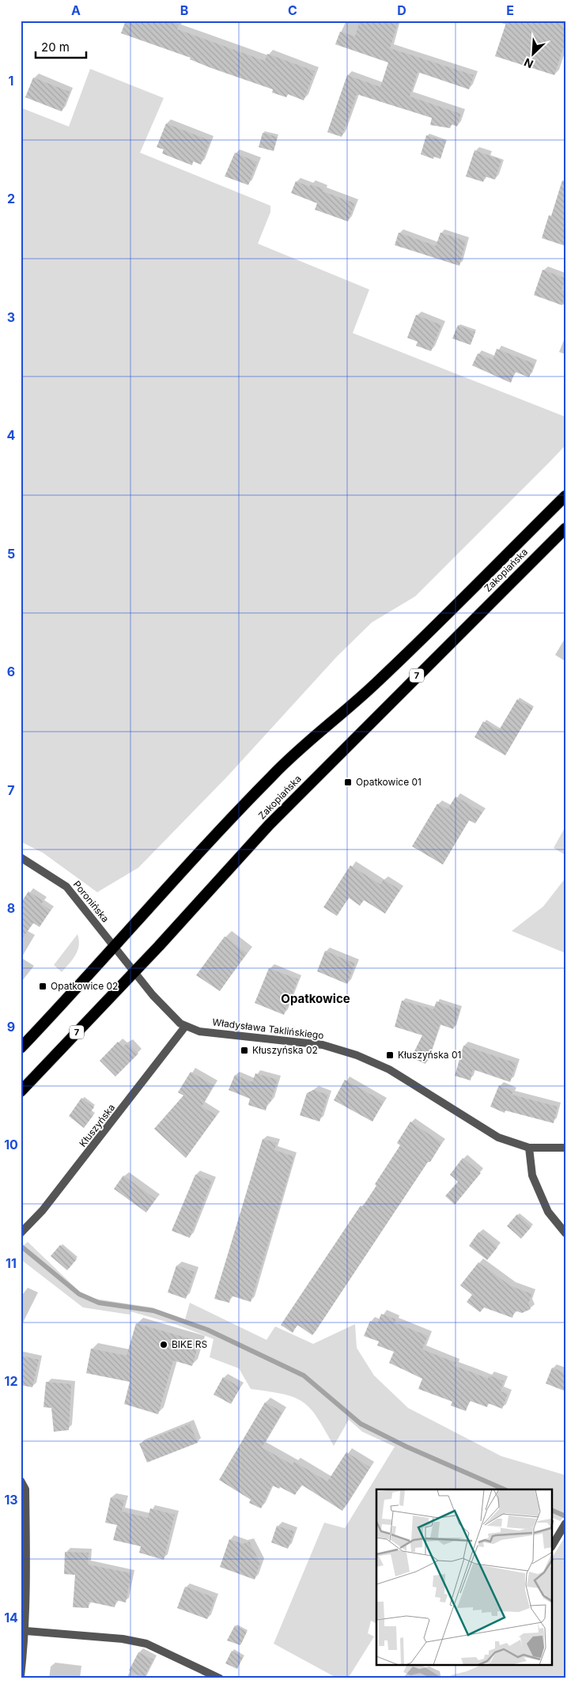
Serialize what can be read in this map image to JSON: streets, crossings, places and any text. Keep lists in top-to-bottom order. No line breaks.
{"streets":{"highway":["Zakopiańska","7"],"street":["Poronińska","Władysława Taklińskiego","Kłuszyńska"]},"crossings":[["Zakopiańska","Poronińska"],["Zakopiańska","Władysława Taklińskiego"],["Poronińska","Władysława Taklińskiego"],["Władysława Taklińskiego","Kłuszyńska"]],"districts":["Opatkowice"],"places":{"transit":["Opatkowice 01","Opatkowice 02","Kłuszyńska 02","Kłuszyńska 01"],"other":["BIKE RS"]},"scale_bar":"20 m","north":"bottom left","grid":{"columns":["A","B","C","D","E"],"rows":["1","2","3","4","5","6","7","8","9","10","11","12","13","14"]}}
